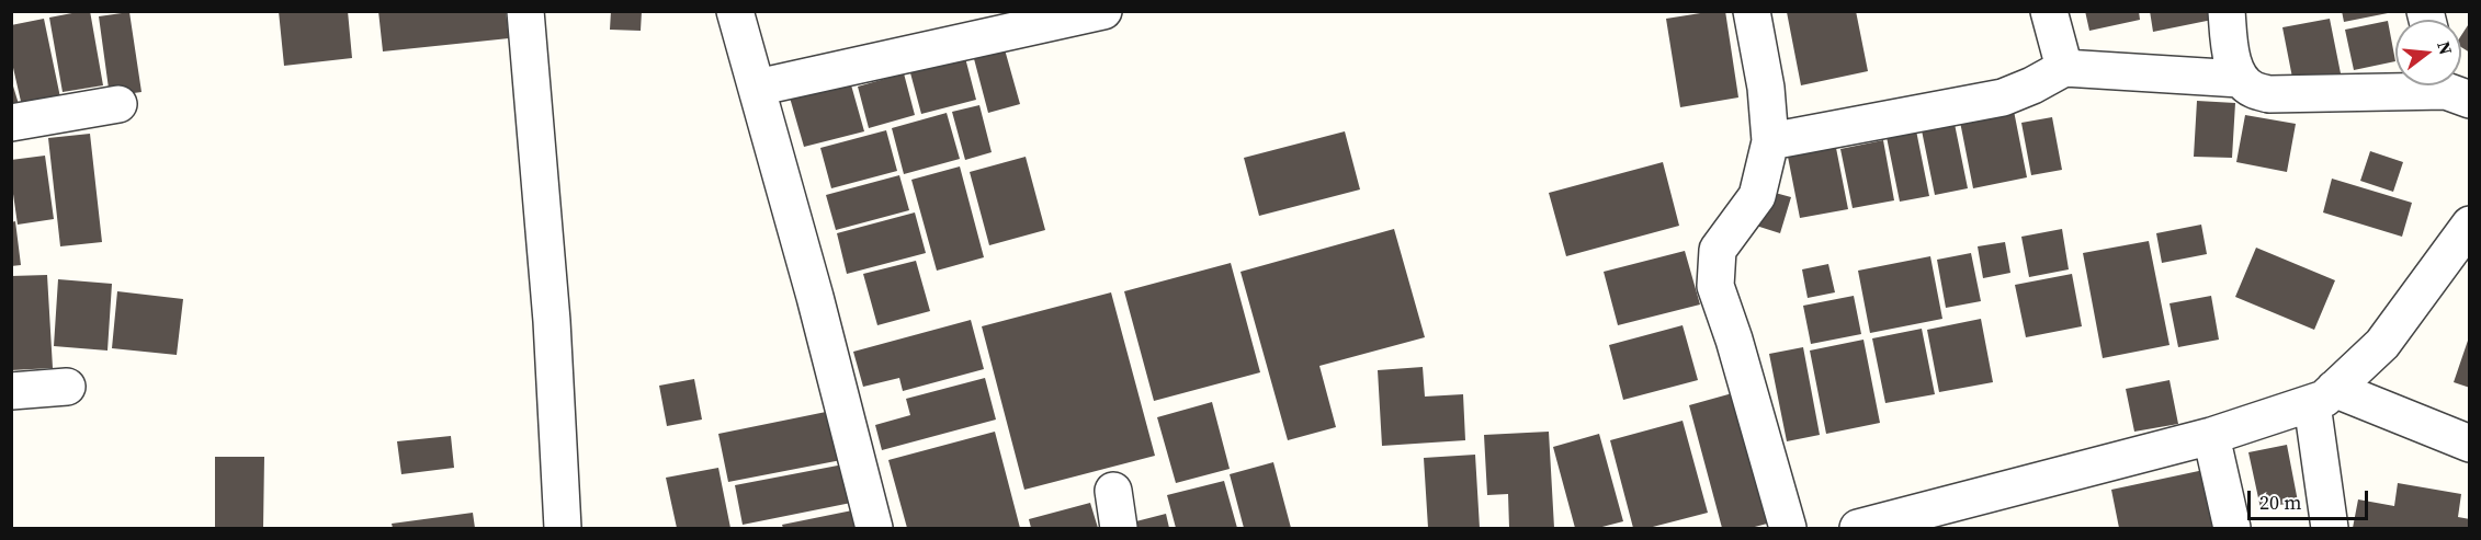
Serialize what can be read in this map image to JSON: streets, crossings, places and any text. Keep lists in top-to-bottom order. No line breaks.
{"scale_bar":"20 m","north":"right"}
